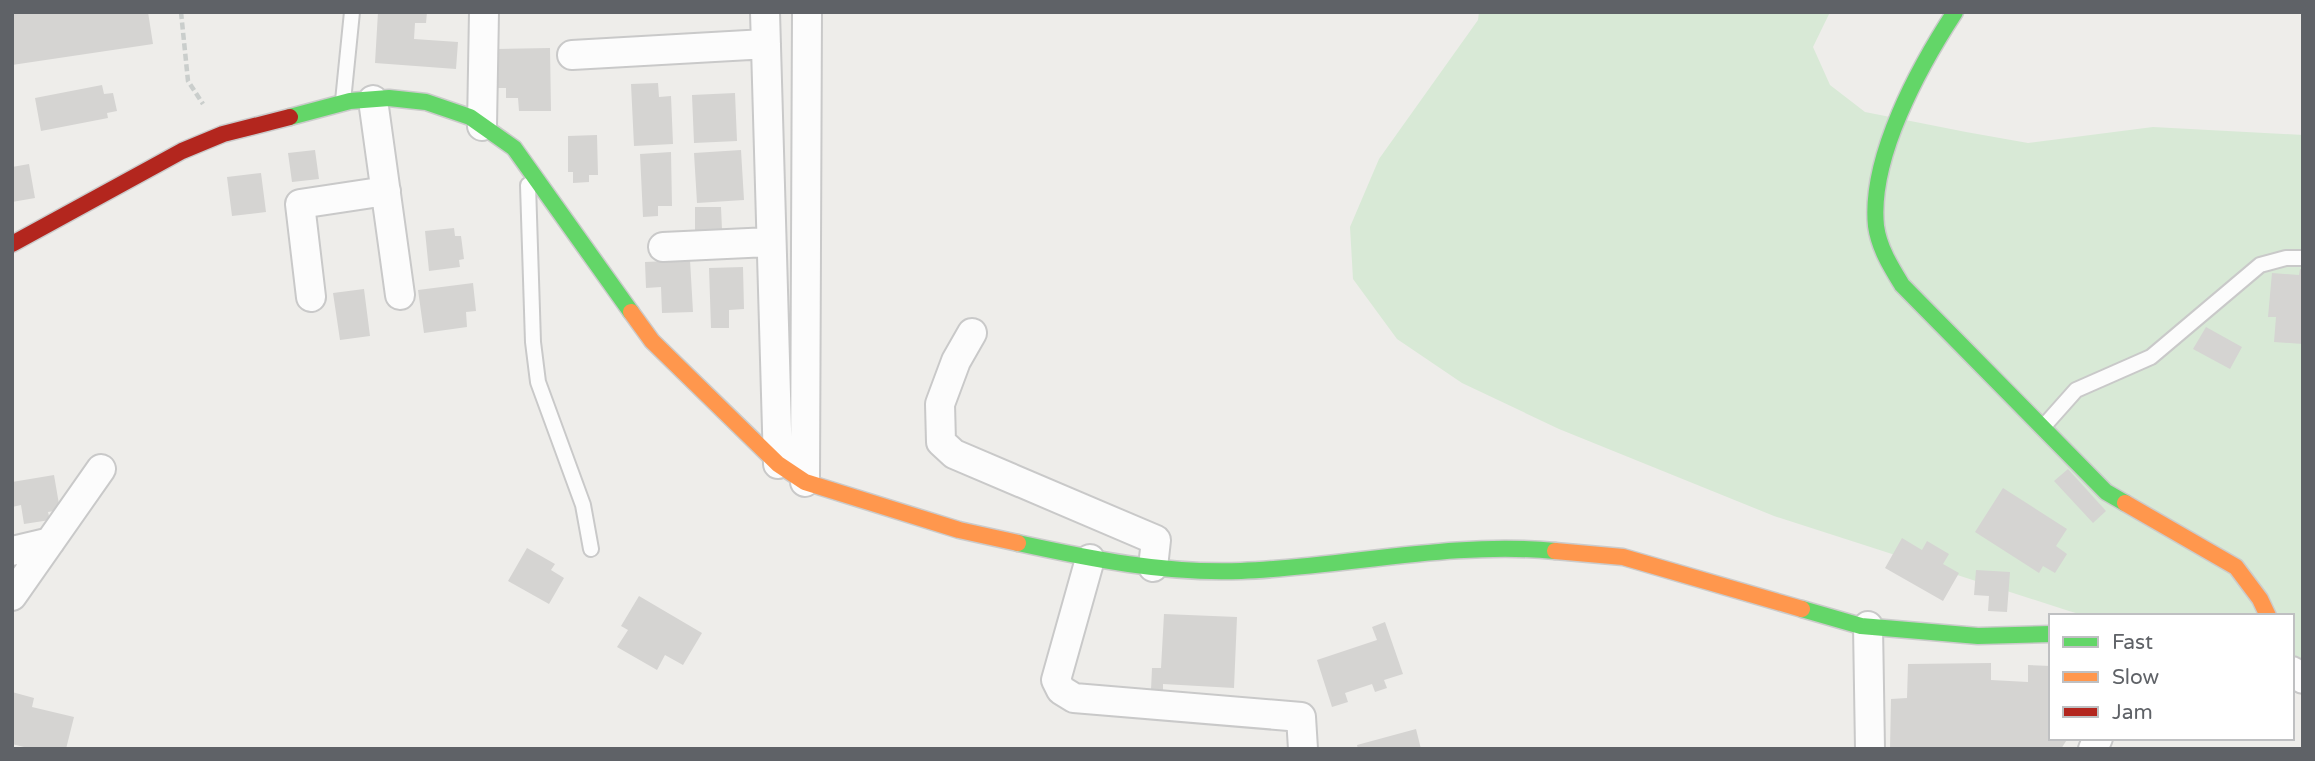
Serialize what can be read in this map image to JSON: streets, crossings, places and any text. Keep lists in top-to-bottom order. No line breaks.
{"legend":["Fast","Slow","Jam"]}
